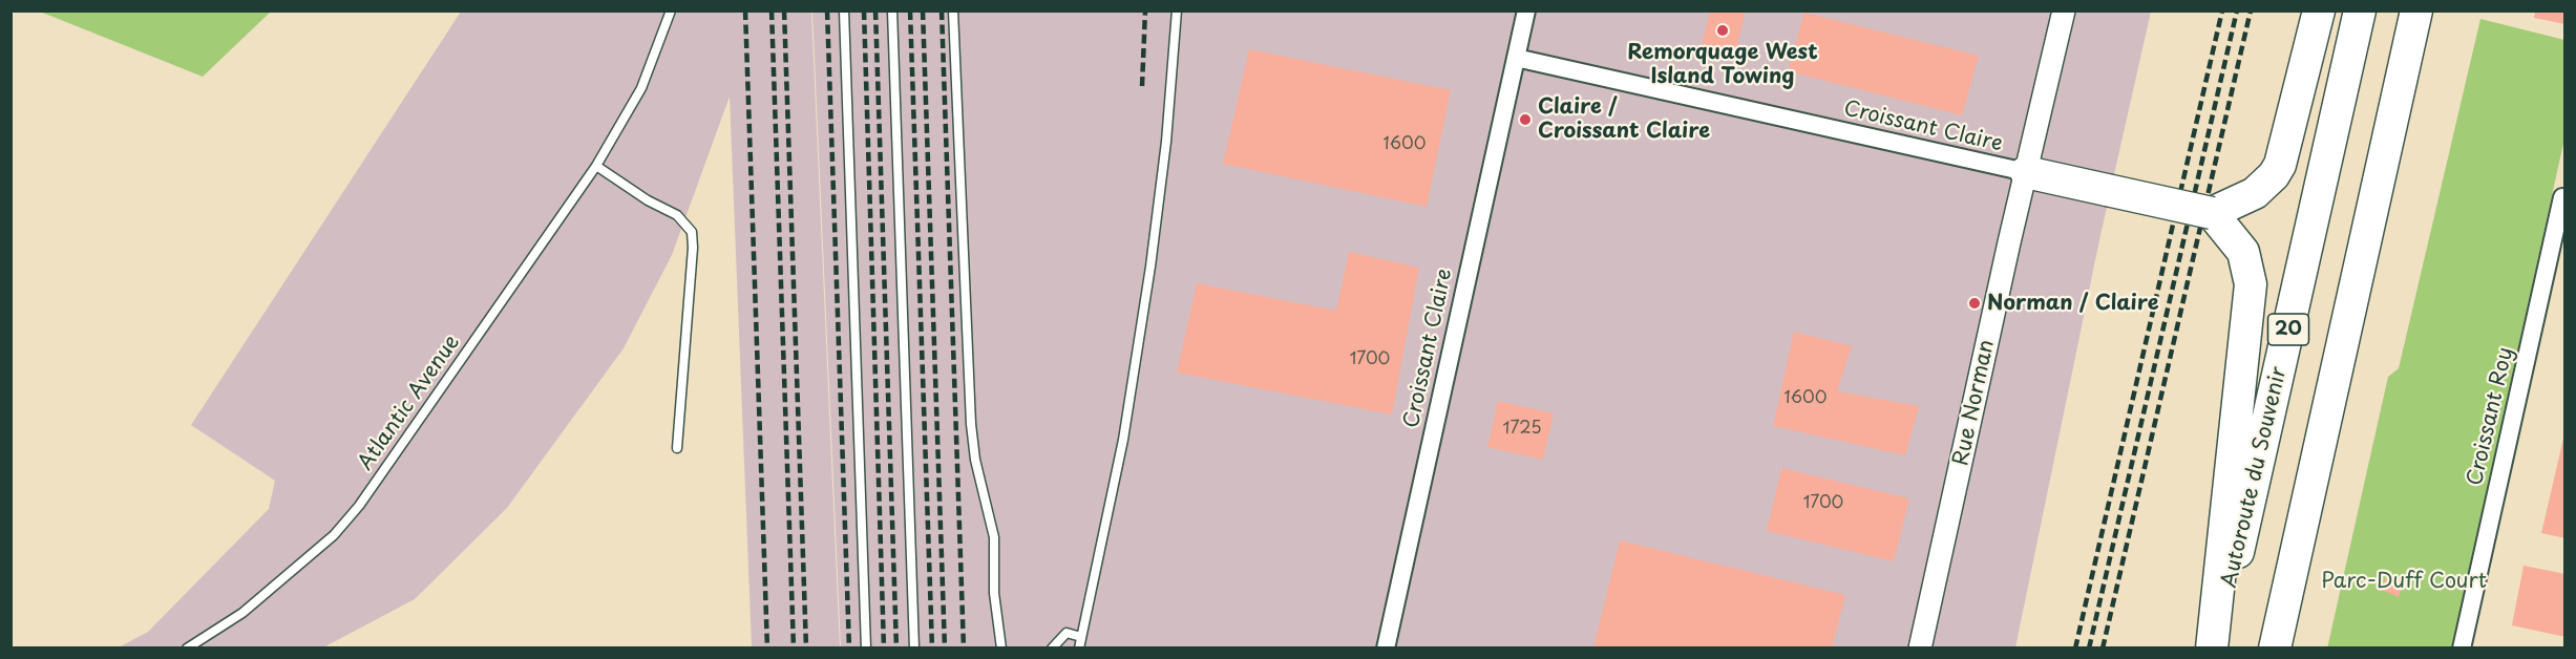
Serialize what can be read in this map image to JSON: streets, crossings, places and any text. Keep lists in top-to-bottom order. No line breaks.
{"streets":{"highway":["20","Autoroute du Souvenir"],"street":["Croissant Claire","Rue Norman","Croissant Roy"],"lane":["Atlantic Avenue"]},"crossings":[["Croissant Claire","Rue Norman"]],"parks":["Parc-Duff Court"],"places":["Remorquage West Island Towing","Claire / Croissant Claire","Norman / Claire"],"house_numbers":["1600","1700","1600","1725","1700"]}
